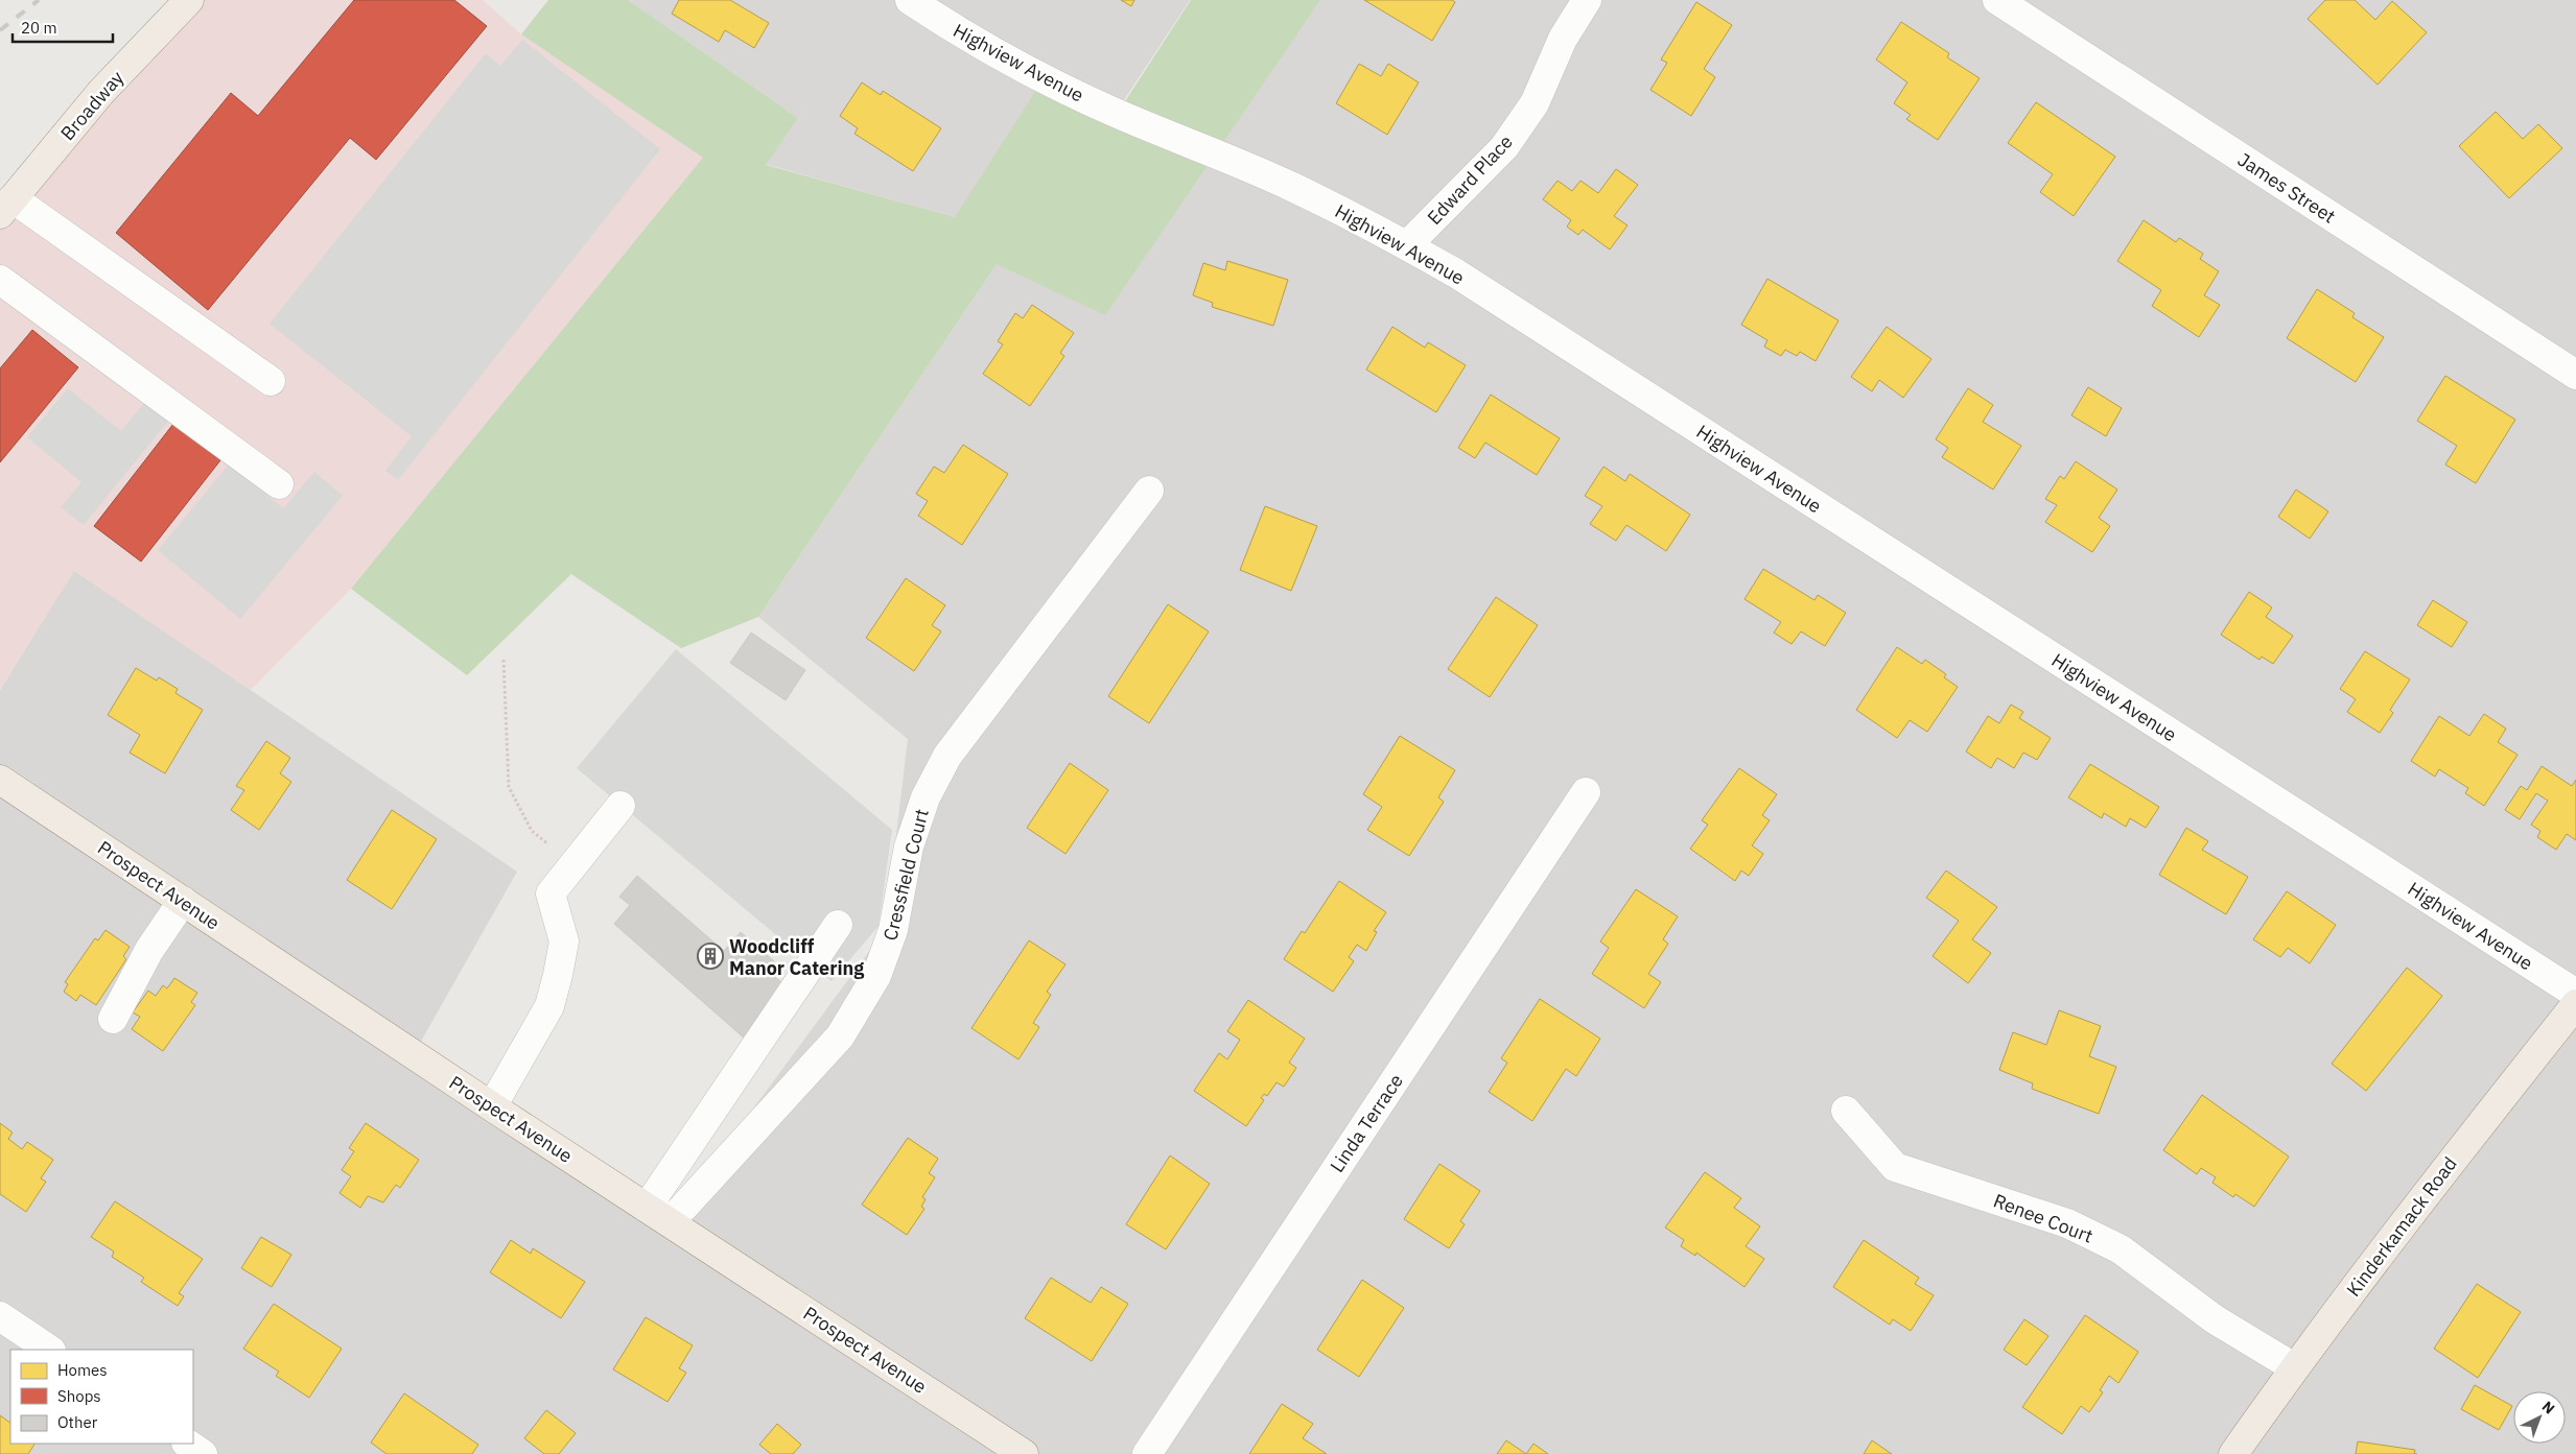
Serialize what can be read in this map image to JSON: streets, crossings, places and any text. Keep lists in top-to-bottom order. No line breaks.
{"streets":{"main road":["Broadway","Prospect Avenue","Kinderkamack Road"],"street":["Highview Avenue","Edward Place","James Street","Cressfield Court","Linda Terrace","Renee Court"]},"crossings":[["Highview Avenue","Edward Place"],["Highview Avenue","Kinderkamack Road"],["Cressfield Court","Prospect Avenue"],["Renee Court","Kinderkamack Road"]],"places":{"building":["Woodcliff Manor Catering"]},"legend":["Homes","Shops","Other"],"scale_bar":"20 m","north":"top right"}
